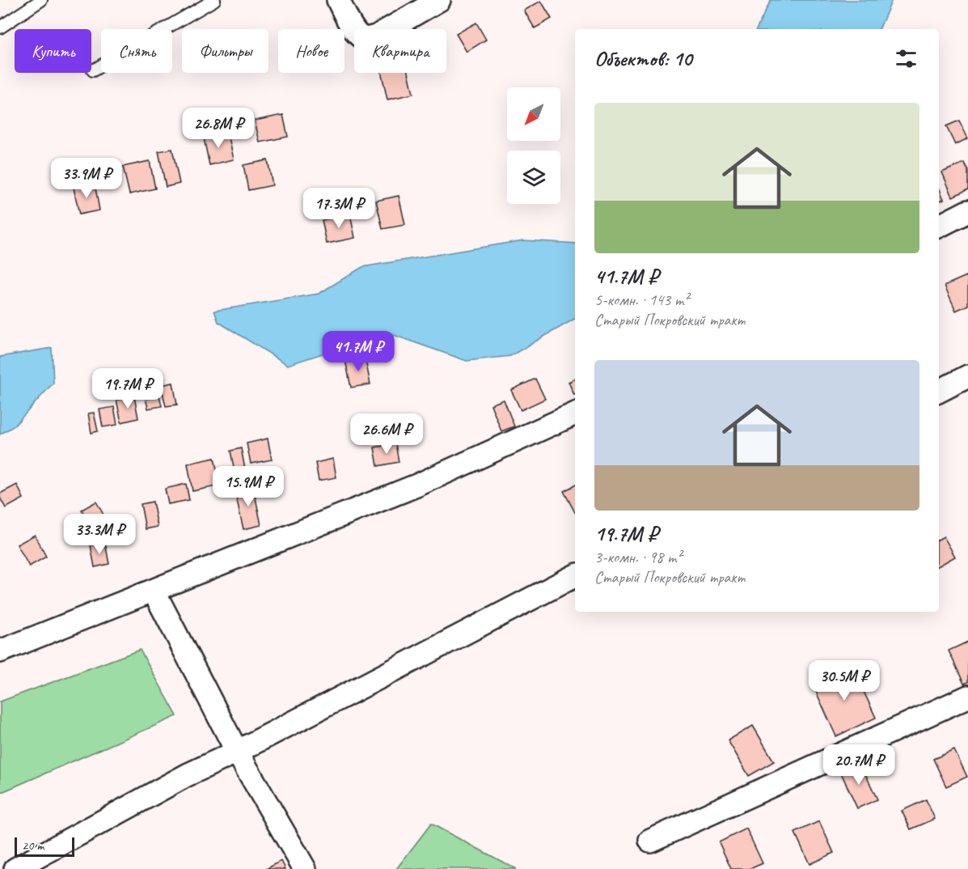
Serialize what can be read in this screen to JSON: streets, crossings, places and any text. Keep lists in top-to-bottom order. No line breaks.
{"scale_bar":"20 m","north":"bottom left","page":{"chip":["Купить","Снять","Фильтры","Новое","Квартира"],"heading":"Объектов: 10","list":[{"name":"41.7M ₽","note":"5-комн. · 143 m² · Старый Покровский тракт"},{"name":"19.7M ₽","note":"3-комн. · 98 m² · Старый Покровский тракт"}],"price":["26.8M ₽","33.9M ₽","17.3M ₽","41.7M ₽","19.7M ₽","26.6M ₽","15.9M ₽","33.3M ₽","30.5M ₽","20.7M ₽"],"scale":"20 m"}}
